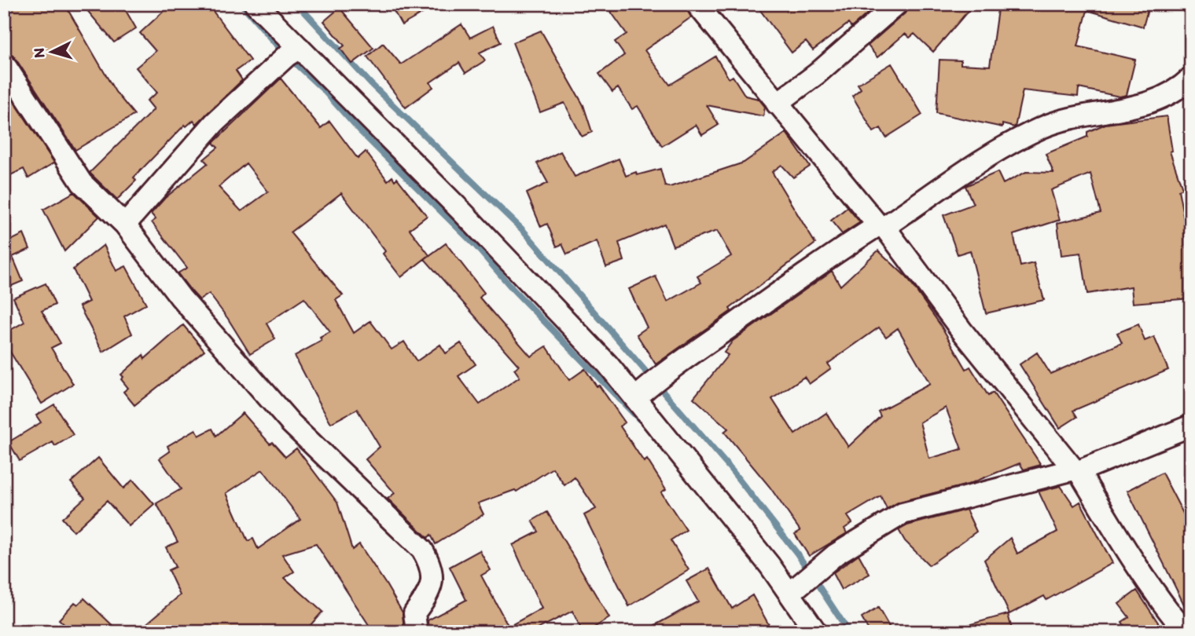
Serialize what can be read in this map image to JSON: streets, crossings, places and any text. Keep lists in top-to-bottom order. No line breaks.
{"north":"left"}
